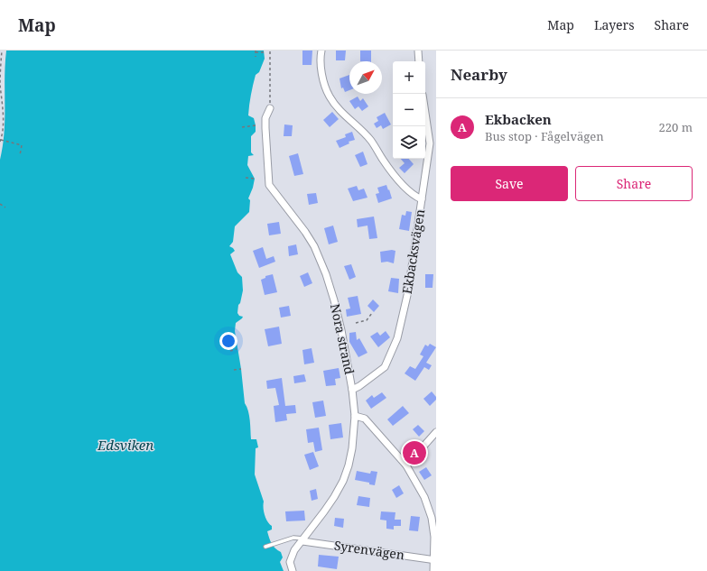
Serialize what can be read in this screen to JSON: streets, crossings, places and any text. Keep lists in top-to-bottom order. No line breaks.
{"streets":{"street":["Ekbacksvägen","Nora strand","Syrenvägen"]},"crossings":[["Ekbacksvägen","Nora strand"],["Nora strand","Syrenvägen"]],"water":["Edsviken"],"north":"top right","page":{"header":"Map","nav":["Map","Layers","Share"],"heading":"Nearby","map_buttons":["+","−"],"list":[{"mark":"A","name":"Ekbacken","note":"Bus stop · Fågelvägen","value":"220 m"}],"buttons":["Save","Share"],"pins":"A"}}
